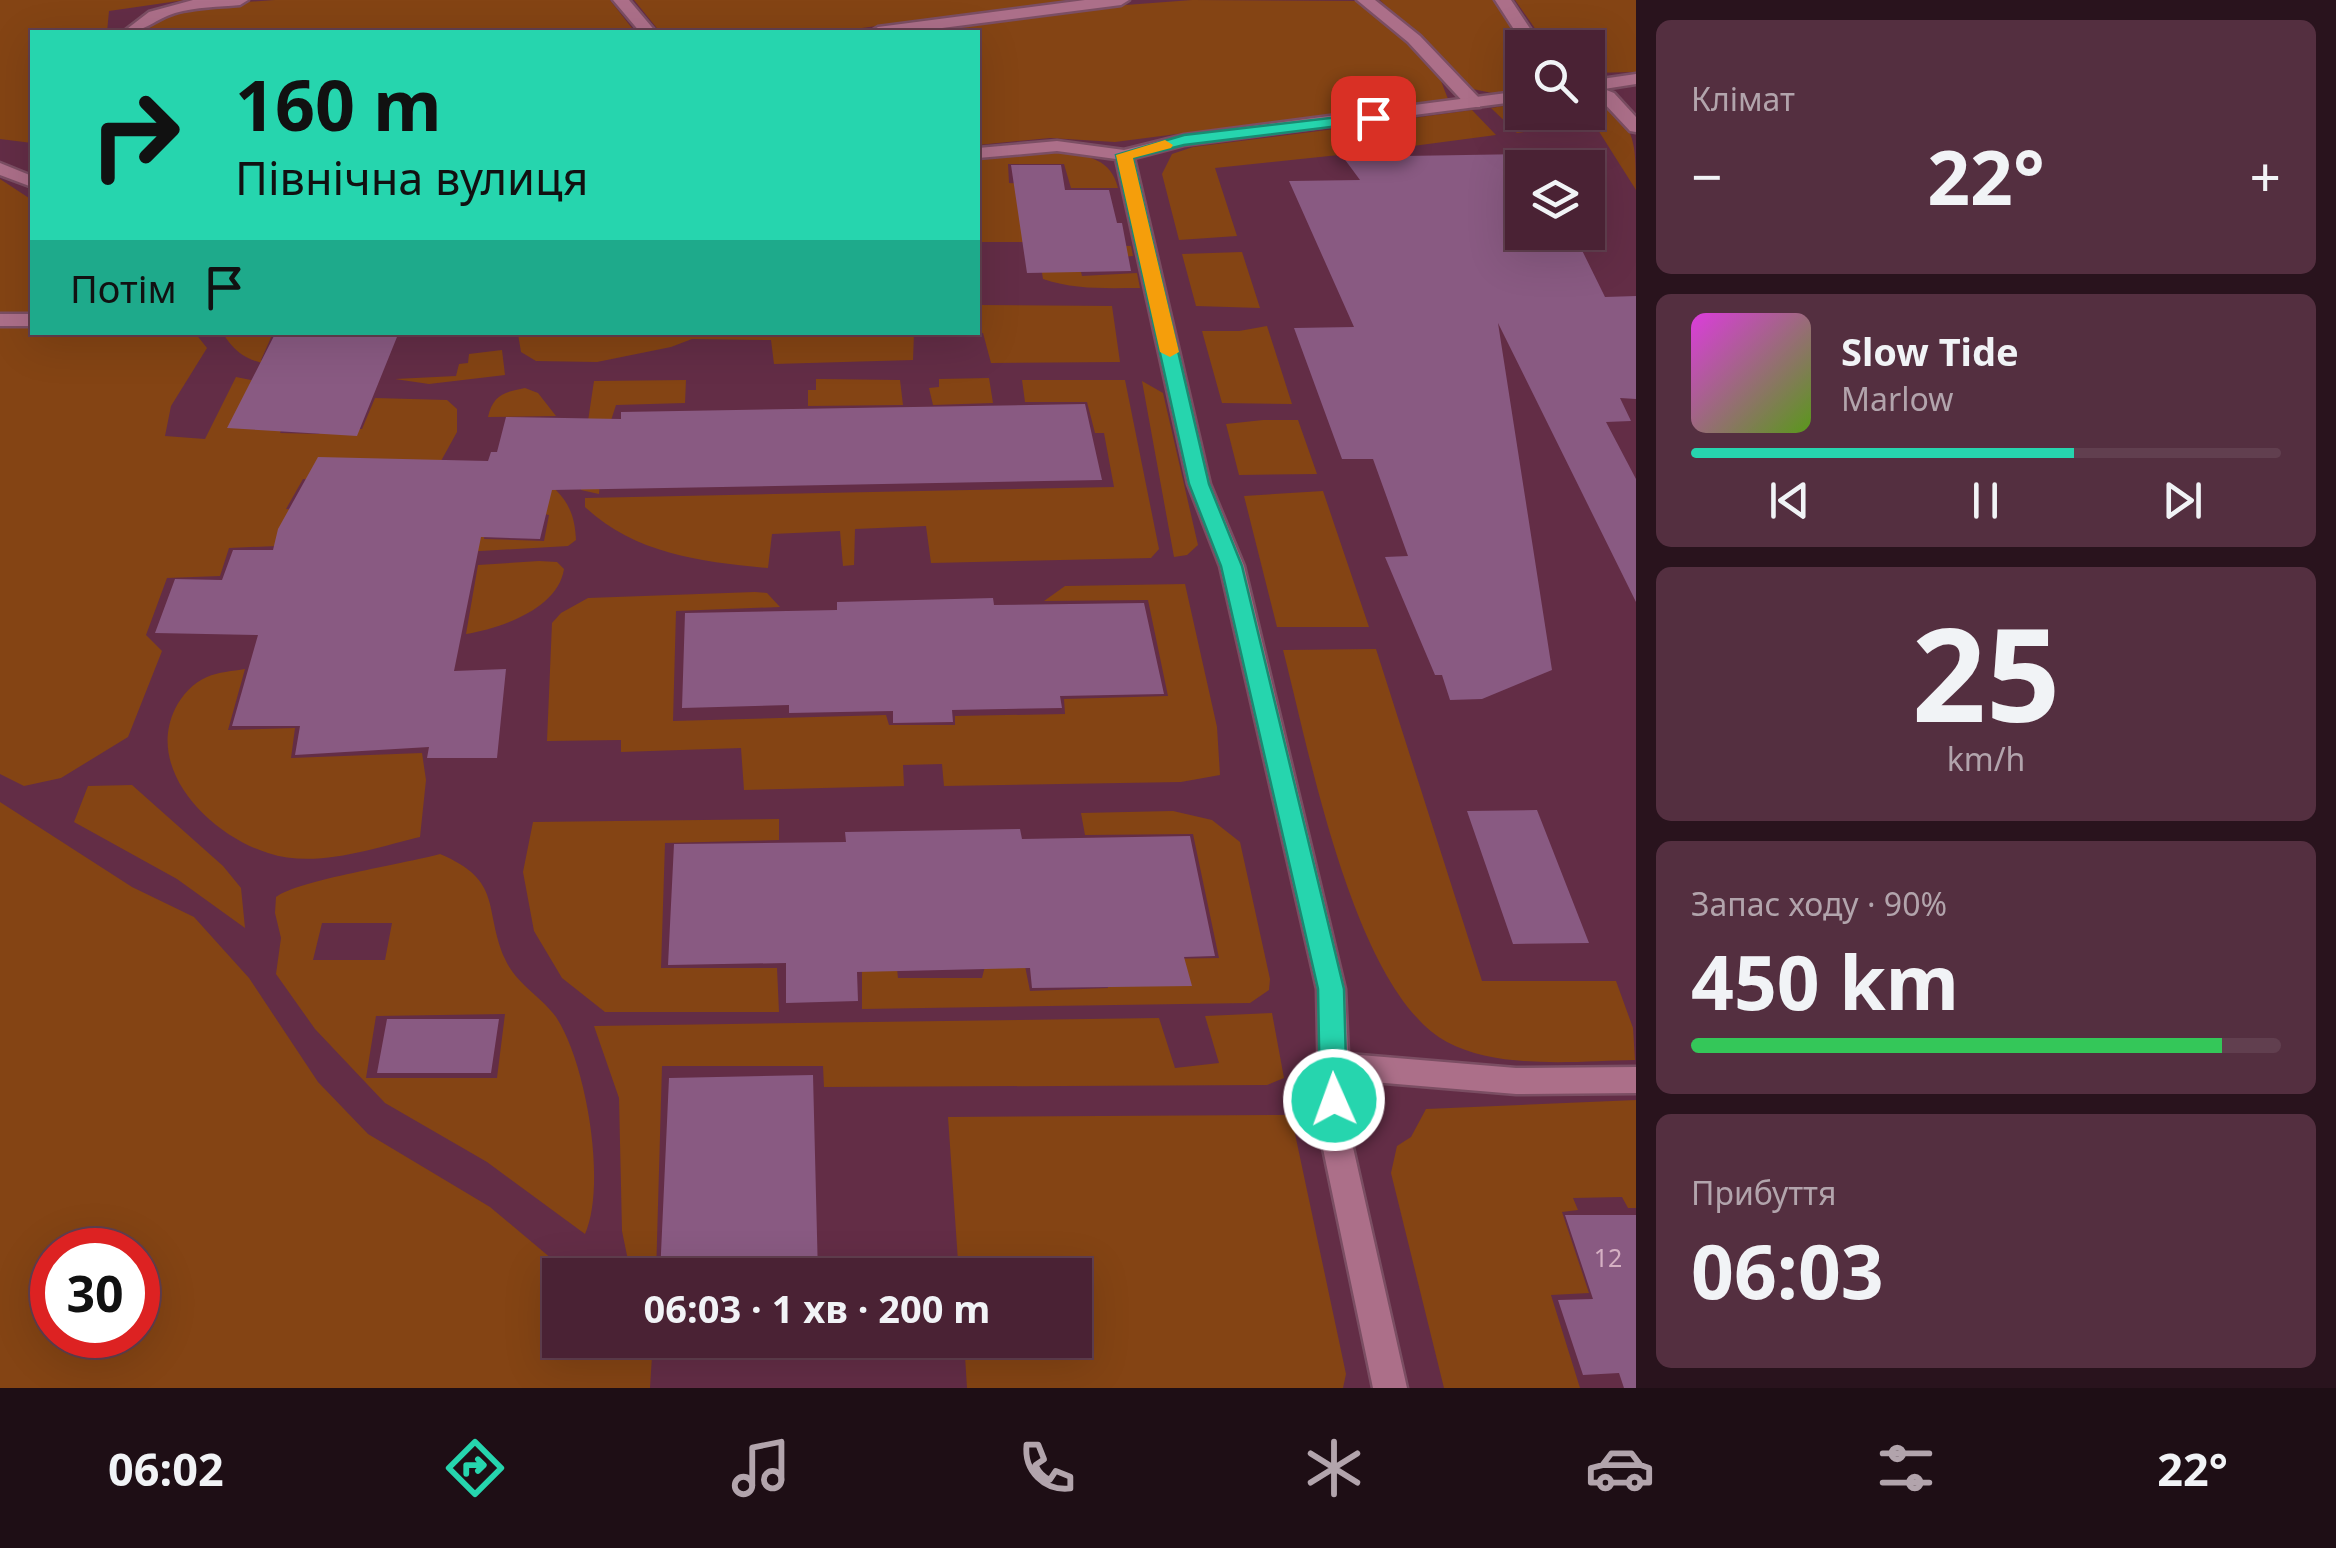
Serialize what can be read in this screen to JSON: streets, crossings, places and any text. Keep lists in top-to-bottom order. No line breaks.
{"house_numbers":["12"],"page":{"tile":["Клімат",["25","km/h"],["Запас ходу · 90%","450 km"],["Прибуття","06:03"]],"turn":["160 m","Північна вулиця"],"heat":["−","22°","+"],"then":"Потім","song":["Slow Tide","Marlow"],"limit":"30","trip":"06:03 · 1 хв · 200 m","tabs":["06:02","22°"]}}
